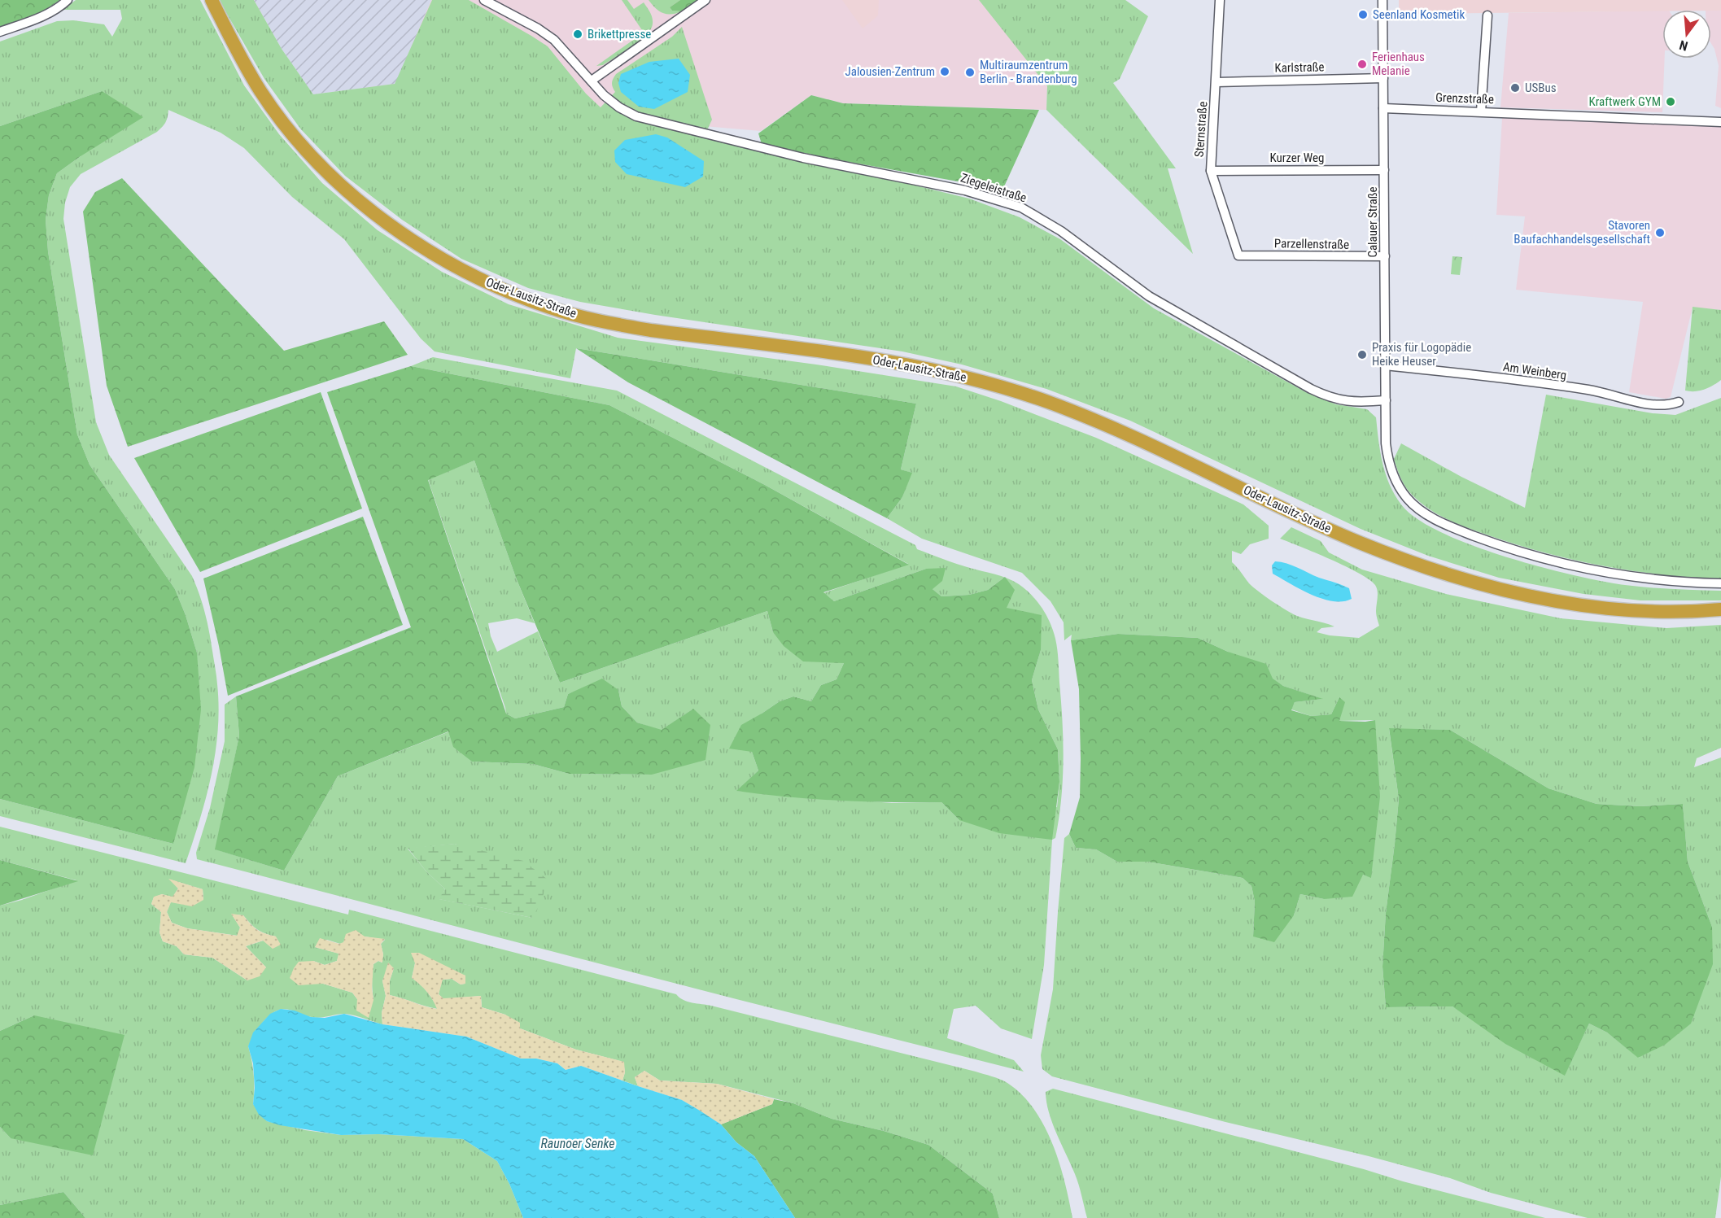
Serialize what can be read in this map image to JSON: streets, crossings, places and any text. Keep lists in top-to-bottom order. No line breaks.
{"streets":{"highway":["Oder-Lausitz-Straße"],"street":["Karlstraße","Grenzstraße","Sternstraße","Kurzer Weg","Ziegeleistraße","Calauer Straße","Parzellenstraße","Am Weinberg"]},"crossings":[["Karlstraße","Sternstraße"],["Karlstraße","Calauer Straße"],["Grenzstraße","Calauer Straße"],["Sternstraße","Kurzer Weg"],["Sternstraße","Parzellenstraße"],["Kurzer Weg","Calauer Straße"],["Ziegeleistraße","Calauer Straße"],["Calauer Straße","Parzellenstraße"],["Calauer Straße","Am Weinberg"]],"water":["Raunoer Senke"],"places":["Seenland Kosmetik","Brikettpresse","Ferienhaus Melanie","Jalousien-Zentrum","Multiraumzentrum Berlin - Brandenburg","USBus","Kraftwerk GYM","Stavoren Baufachhandelsgesellschaft","Praxis für Logopädie Heike Heuser"],"north":"bottom"}
